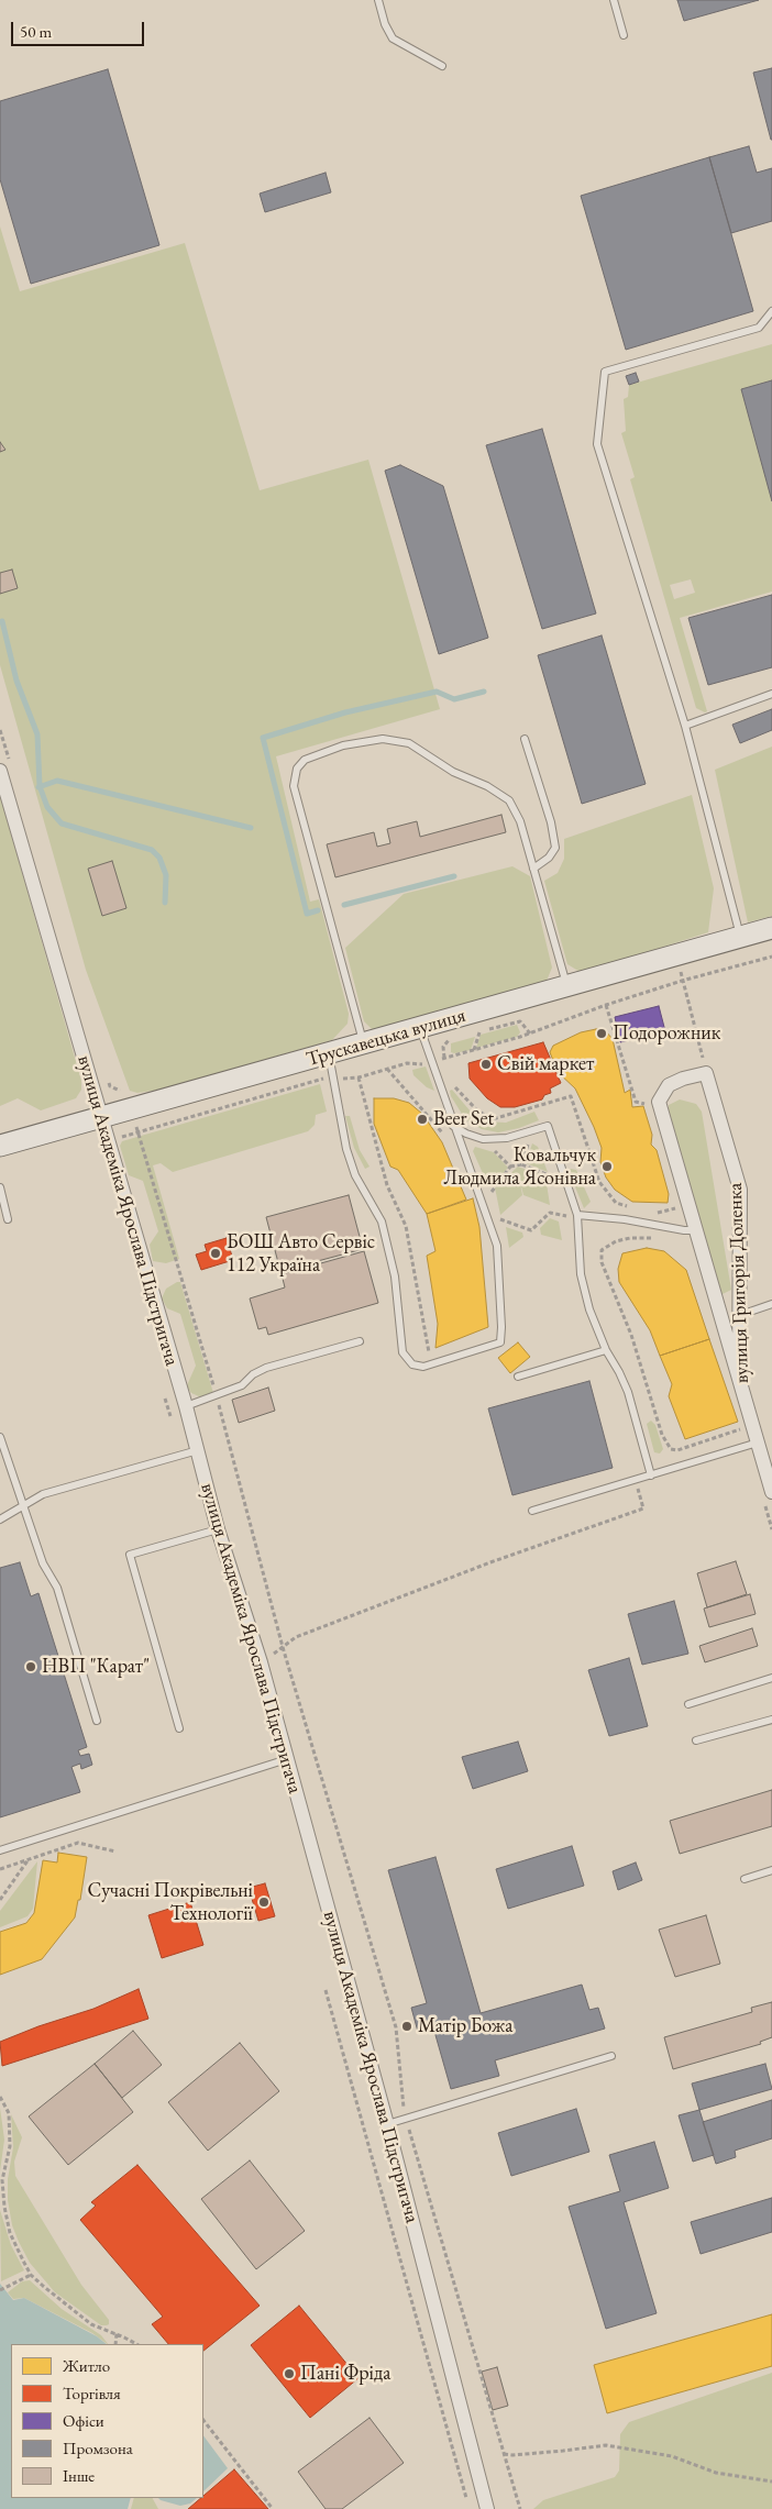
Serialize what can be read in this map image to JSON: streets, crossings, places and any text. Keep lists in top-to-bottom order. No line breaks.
{"streets":{"street":["Трускавецька вулиця","вулиця Академіка Ярослава Підстригача","вулиця Григорія Доленка"]},"crossings":[["Трускавецька вулиця","вулиця Академіка Ярослава Підстригача"]],"places":["Подорожник","Свiй маркет","Beer Set","Ковальчук Людмила Ясонівна","БОШ Авто Сервіс 112 Україна","НВП \"Карат\"","Сучасні Покрівельні Технології","Матір Божа","Пані Фріда"],"legend":["Житло","Торгівля","Офіси","Промзона","Інше"],"scale_bar":"50 m"}
